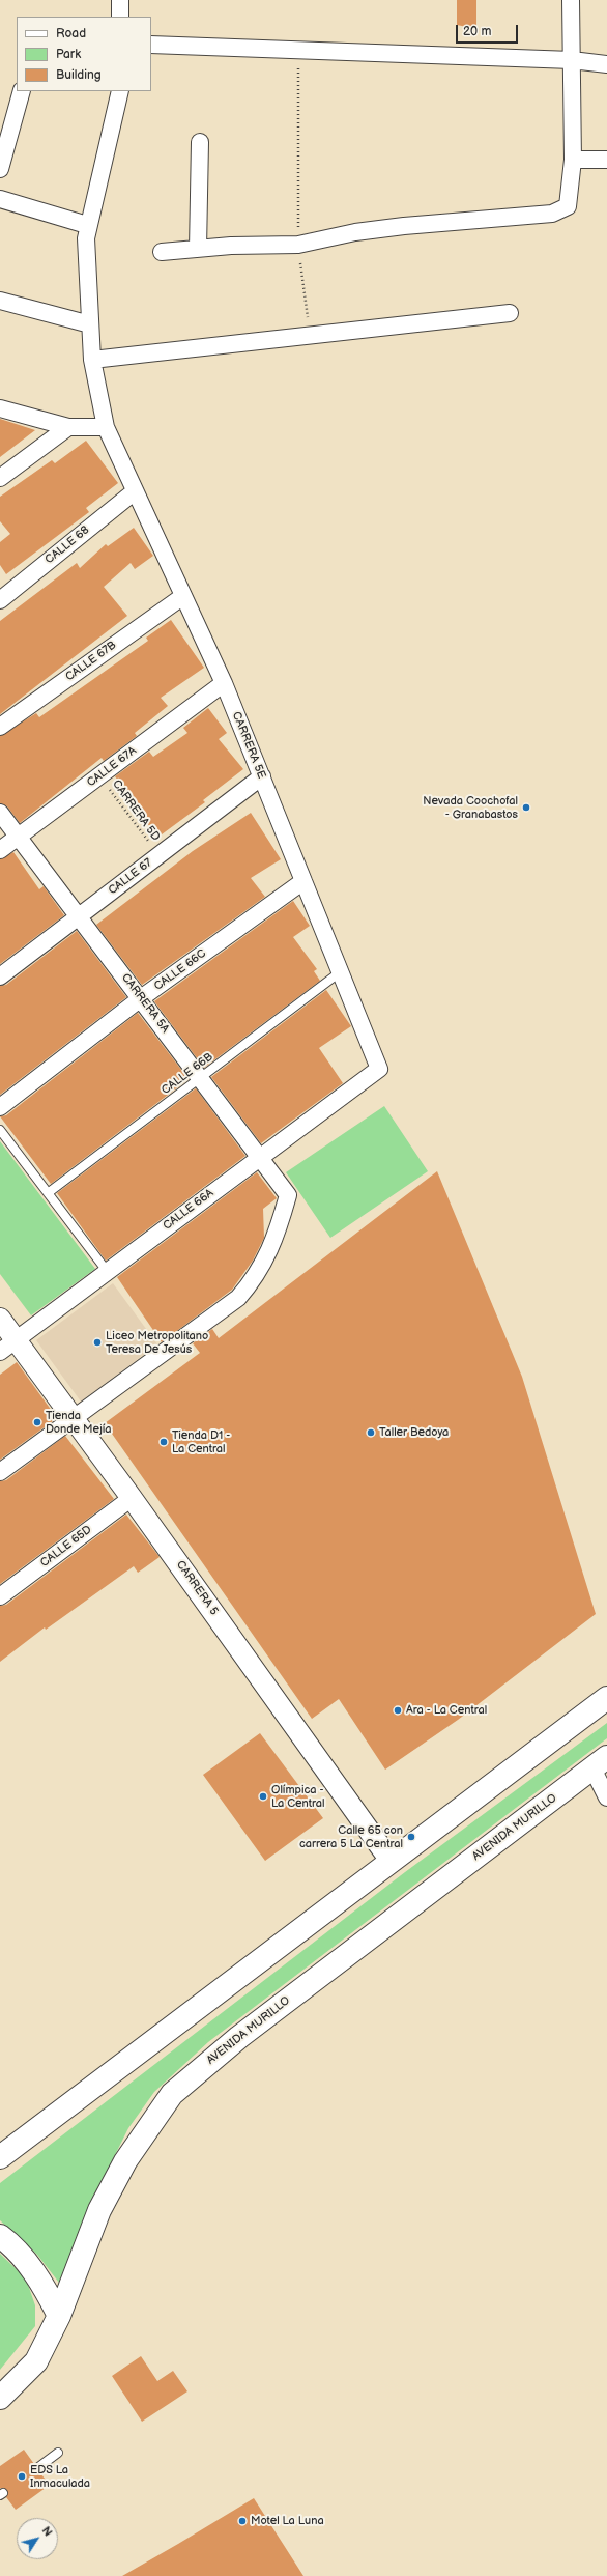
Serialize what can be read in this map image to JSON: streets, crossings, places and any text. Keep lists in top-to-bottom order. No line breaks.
{"streets":{"main road":["AVENIDA MURILLO"],"street":["CALLE 68","CALLE 67B","CARRERA 5E","CALLE 67A","CALLE 67","CALLE 66C","CARRERA 5A","CALLE 66A","CALLE 65D","CARRERA 5"],"lane":["CALLE 66B"],"path":["CARRERA 5D"]},"crossings":[["CALLE 68","CARRERA 5E"],["CALLE 67B","CARRERA 5E"],["CARRERA 5E","CALLE 67A"],["CARRERA 5E","CALLE 67"],["CARRERA 5E","CALLE 66C"],["CARRERA 5E","CALLE 66B"],["CARRERA 5E","CALLE 66A"],["CALLE 67A","CARRERA 5D"],["CALLE 67A","CARRERA 5A"],["CARRERA 5D","CALLE 67"],["CALLE 67","CARRERA 5A"],["CALLE 66C","CARRERA 5A"],["CARRERA 5A","CALLE 66B"],["CARRERA 5A","CALLE 66A"],["CARRERA 5A","CARRERA 5"],["CALLE 66A","CARRERA 5"],["CALLE 65D","CARRERA 5"]],"places":["Nevada Coochofal - Granabastos","Liceo Metropolitano Teresa De Jesús","Tienda Donde Mejía","Taller Bedoya","Tienda D1 - La Central","Ara - La Central","Olímpica - La Central","Calle 65 con carrera 5 La Central","EDS La Inmaculada","Motel La Luna"],"legend":["Road","Park","Building"],"scale_bar":"20 m","north":"top right"}
